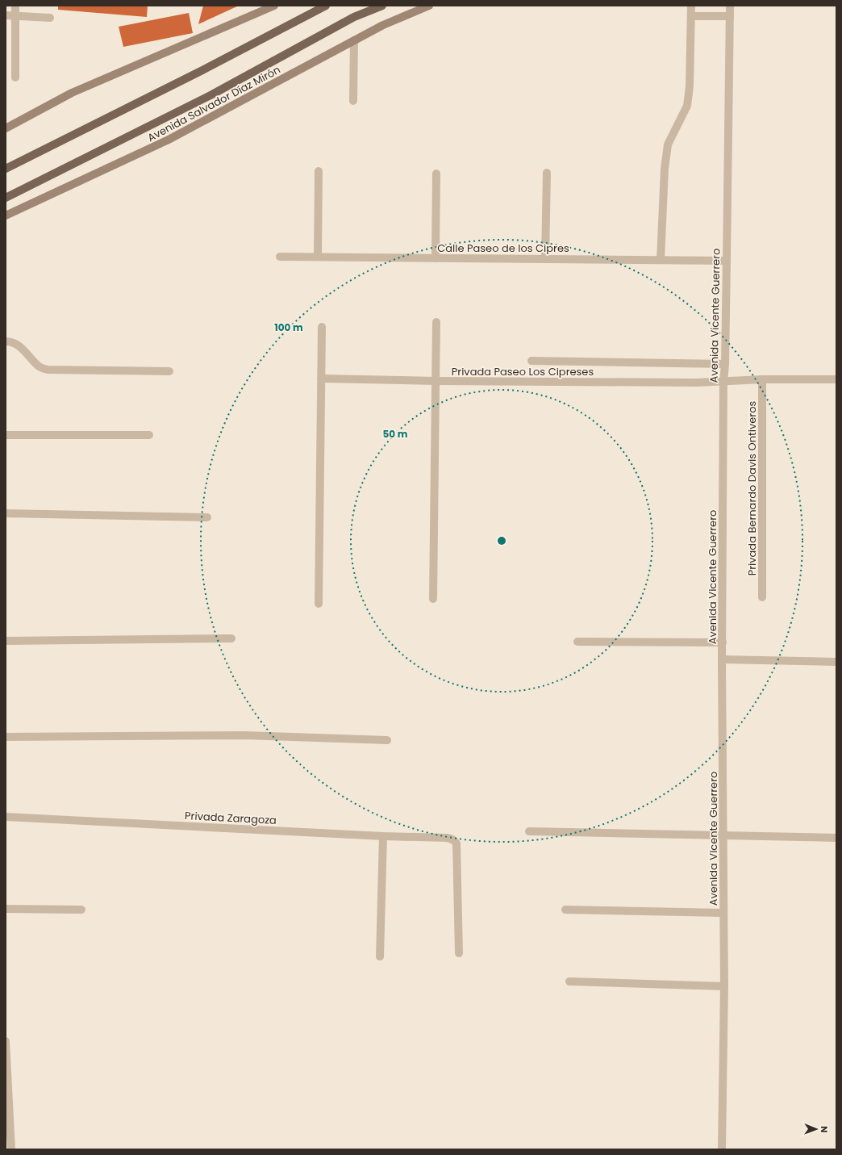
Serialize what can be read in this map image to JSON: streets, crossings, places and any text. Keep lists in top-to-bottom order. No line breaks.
{"streets":{"main road":["Avenida Salvador Díaz Mirón"],"street":["Calle Paseo de los Cipres","Avenida Vicente Guerrero","Privada Paseo Los Cipreses","Privada Bernardo Davis Ontiveros","Privada Zaragoza"]},"crossings":[["Calle Paseo de los Cipres","Avenida Vicente Guerrero"],["Avenida Vicente Guerrero","Privada Paseo Los Cipreses"],["Privada Paseo Los Cipreses","Privada Bernardo Davis Ontiveros"]],"north":"right","rings":["100 m","50 m"]}
